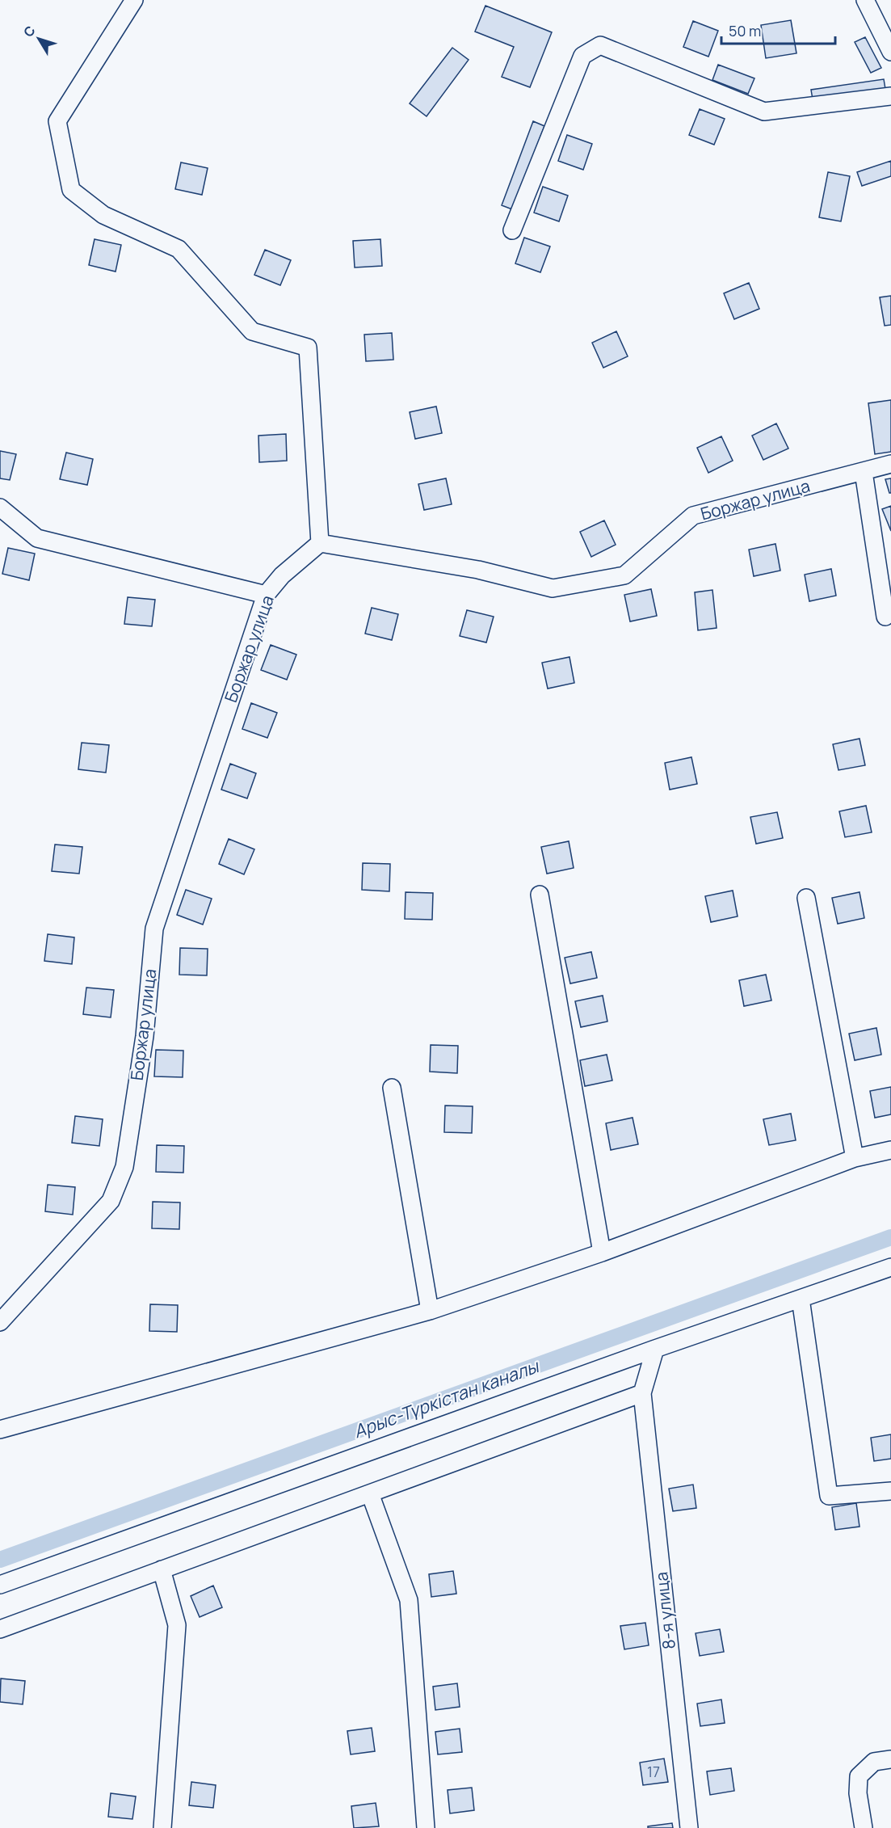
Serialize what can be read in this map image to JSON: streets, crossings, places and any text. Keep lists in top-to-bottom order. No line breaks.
{"streets":{"street":["Боржар улица","8-я улица"]},"water":["Арыс-Түркістан каналы"],"house_numbers":["17"],"scale_bar":"50 m","north":"top left"}
